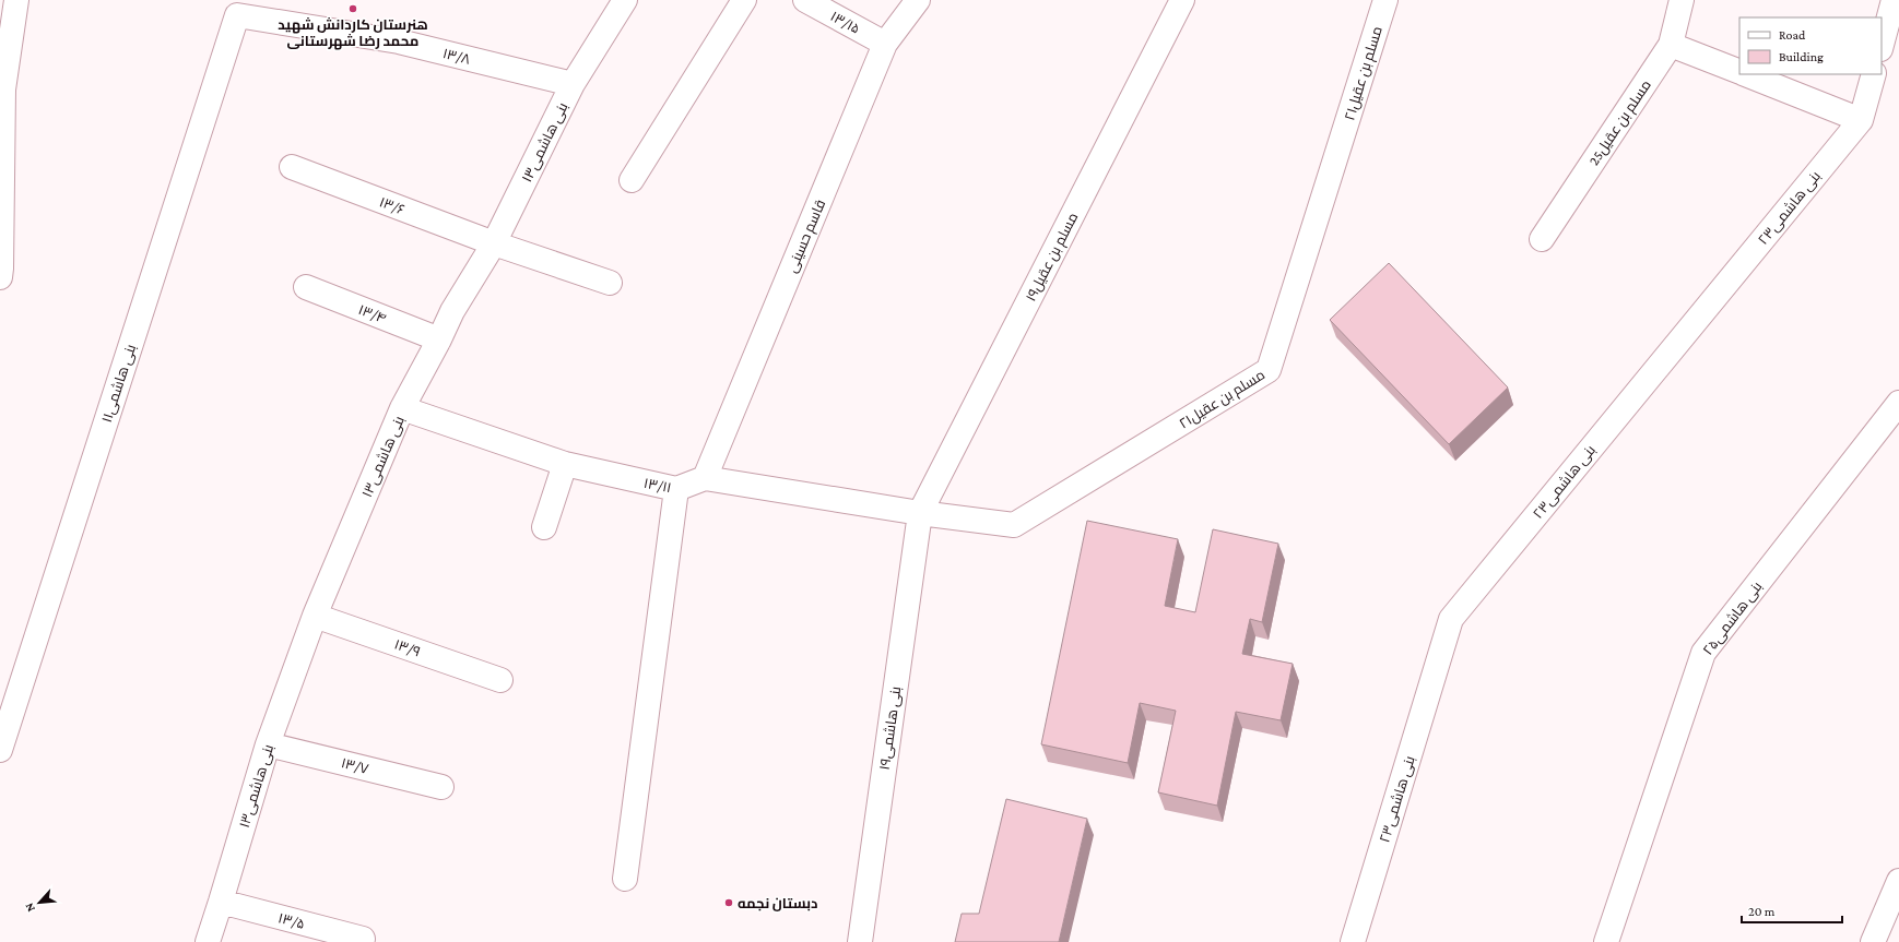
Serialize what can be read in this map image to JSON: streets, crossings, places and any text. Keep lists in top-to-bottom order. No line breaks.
{"streets":{"street":["۱۳/۱۵","۱۳/۸","مسلم بن عقیل۲۱","مسلم بن عقیل25","بنی هاشمی۱۳","۱۳/۶","بنی هاشمی۲۳","قاسم حسینی","مسلم بن عقیل۱۹","۱۳/۴","بنی هاشمی۱۱","۱۳/۱۱","بنی هاشمی۲۵","۱۳/۹","بنی هاشمی۱۹","۱۳/۷","۱۳/۵"]},"crossings":[["۱۳/۱۵","قاسم حسینی"],["۱۳/۸","بنی هاشمی۱۳"],["۱۳/۸","بنی هاشمی۱۱"],["مسلم بن عقیل۲۱","مسلم بن عقیل۱۹"],["مسلم بن عقیل۲۱","بنی هاشمی۱۹"],["بنی هاشمی۱۳","۱۳/۶"],["بنی هاشمی۱۳","۱۳/۴"],["بنی هاشمی۱۳","۱۳/۱۱"],["بنی هاشمی۱۳","۱۳/۹"],["بنی هاشمی۱۳","۱۳/۷"],["بنی هاشمی۱۳","۱۳/۵"],["قاسم حسینی","۱۳/۱۱"],["مسلم بن عقیل۱۹","بنی هاشمی۱۹"]],"places":["هنرستان کاردانش شهید محمد رضا شهرستانی","دبستان نجمه"],"legend":["Road","Building"],"scale_bar":"20 m","north":"bottom left"}
